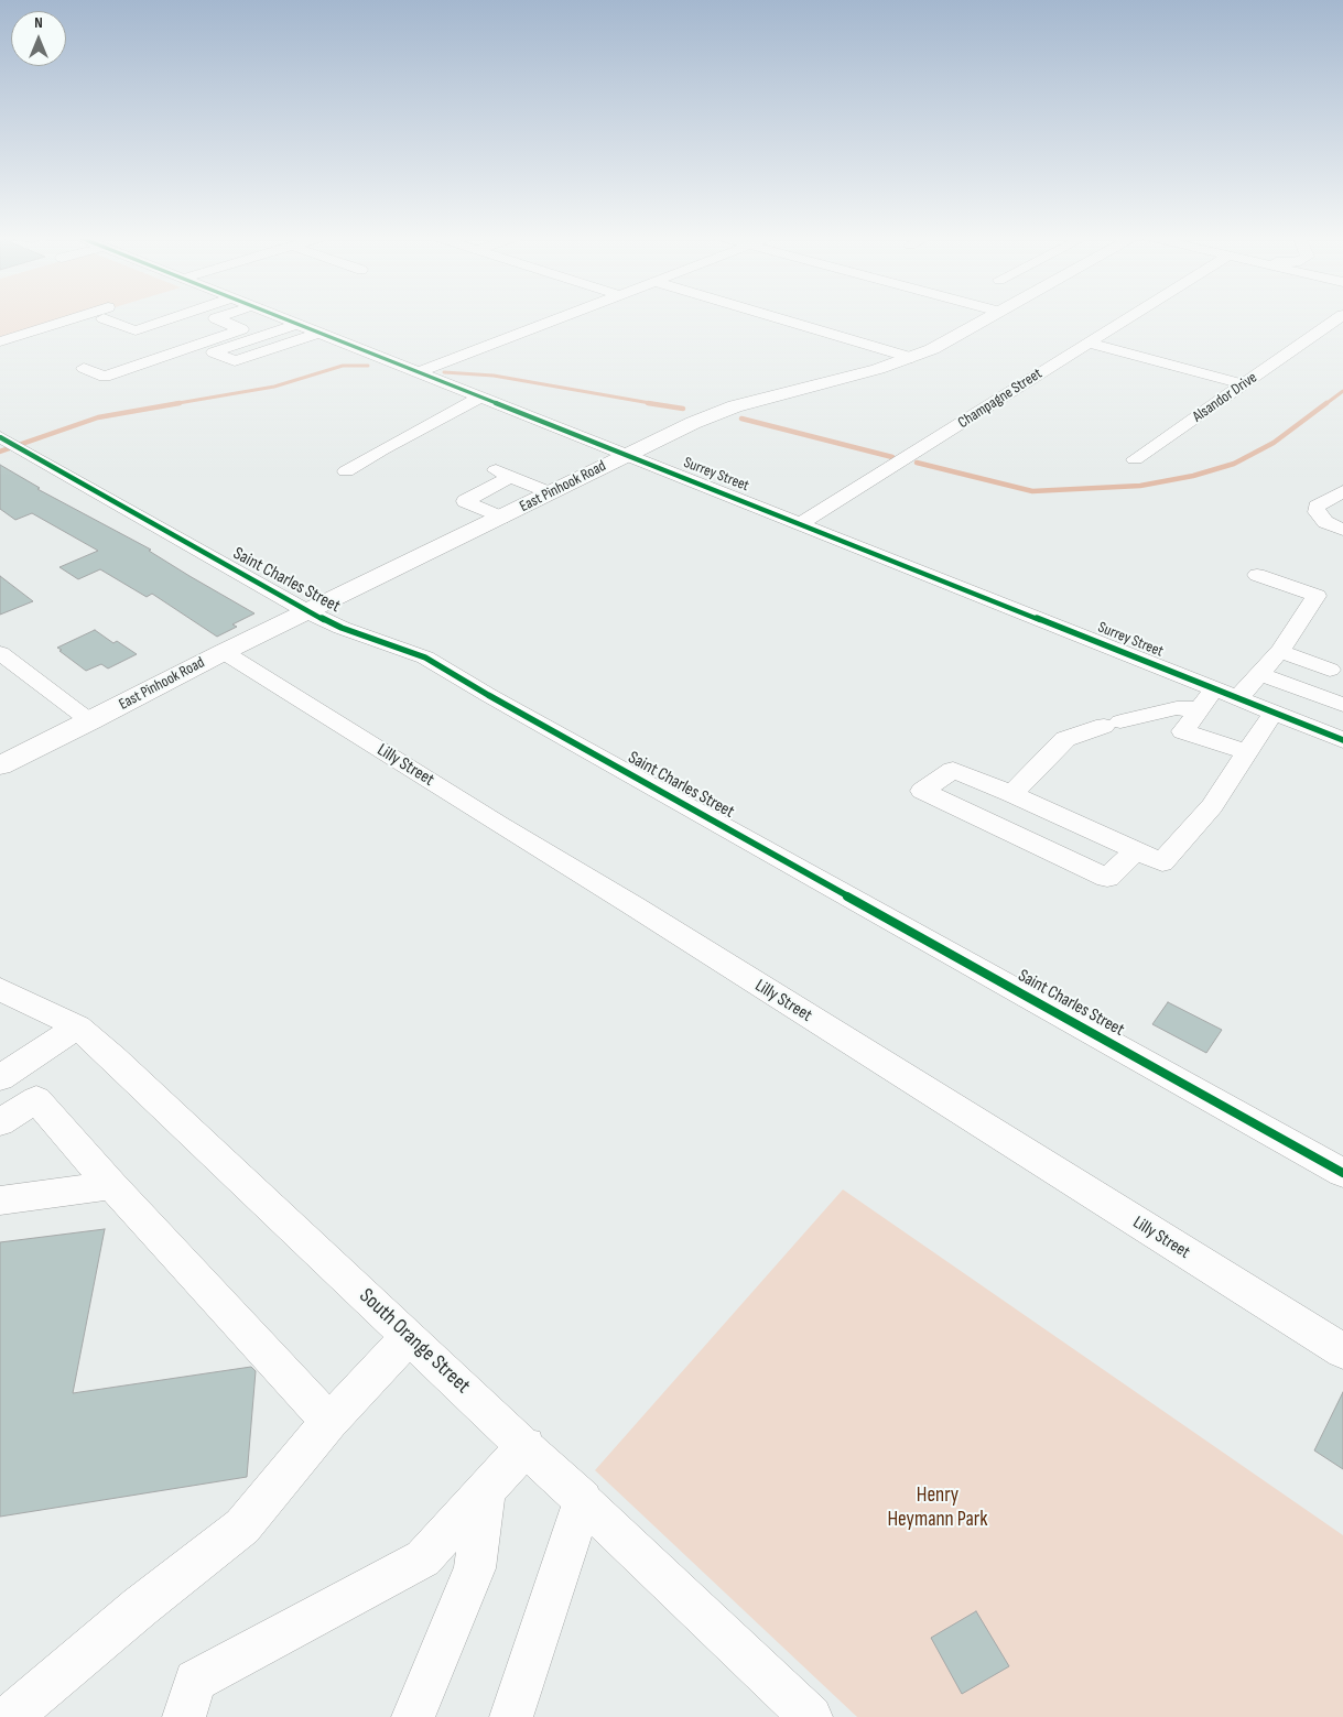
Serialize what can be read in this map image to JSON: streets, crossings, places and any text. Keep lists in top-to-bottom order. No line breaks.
{"streets":{"main road":["East Pinhook Road"],"street":["Alsandor Drive","Champagne Street","Surrey Street","Saint Charles Street","Lilly Street","South Orange Street"]},"crossings":[["Champagne Street","Surrey Street"],["Surrey Street","East Pinhook Road"],["East Pinhook Road","Saint Charles Street"],["East Pinhook Road","Lilly Street"]],"parks":["Henry Heymann Park"],"north":"top"}
